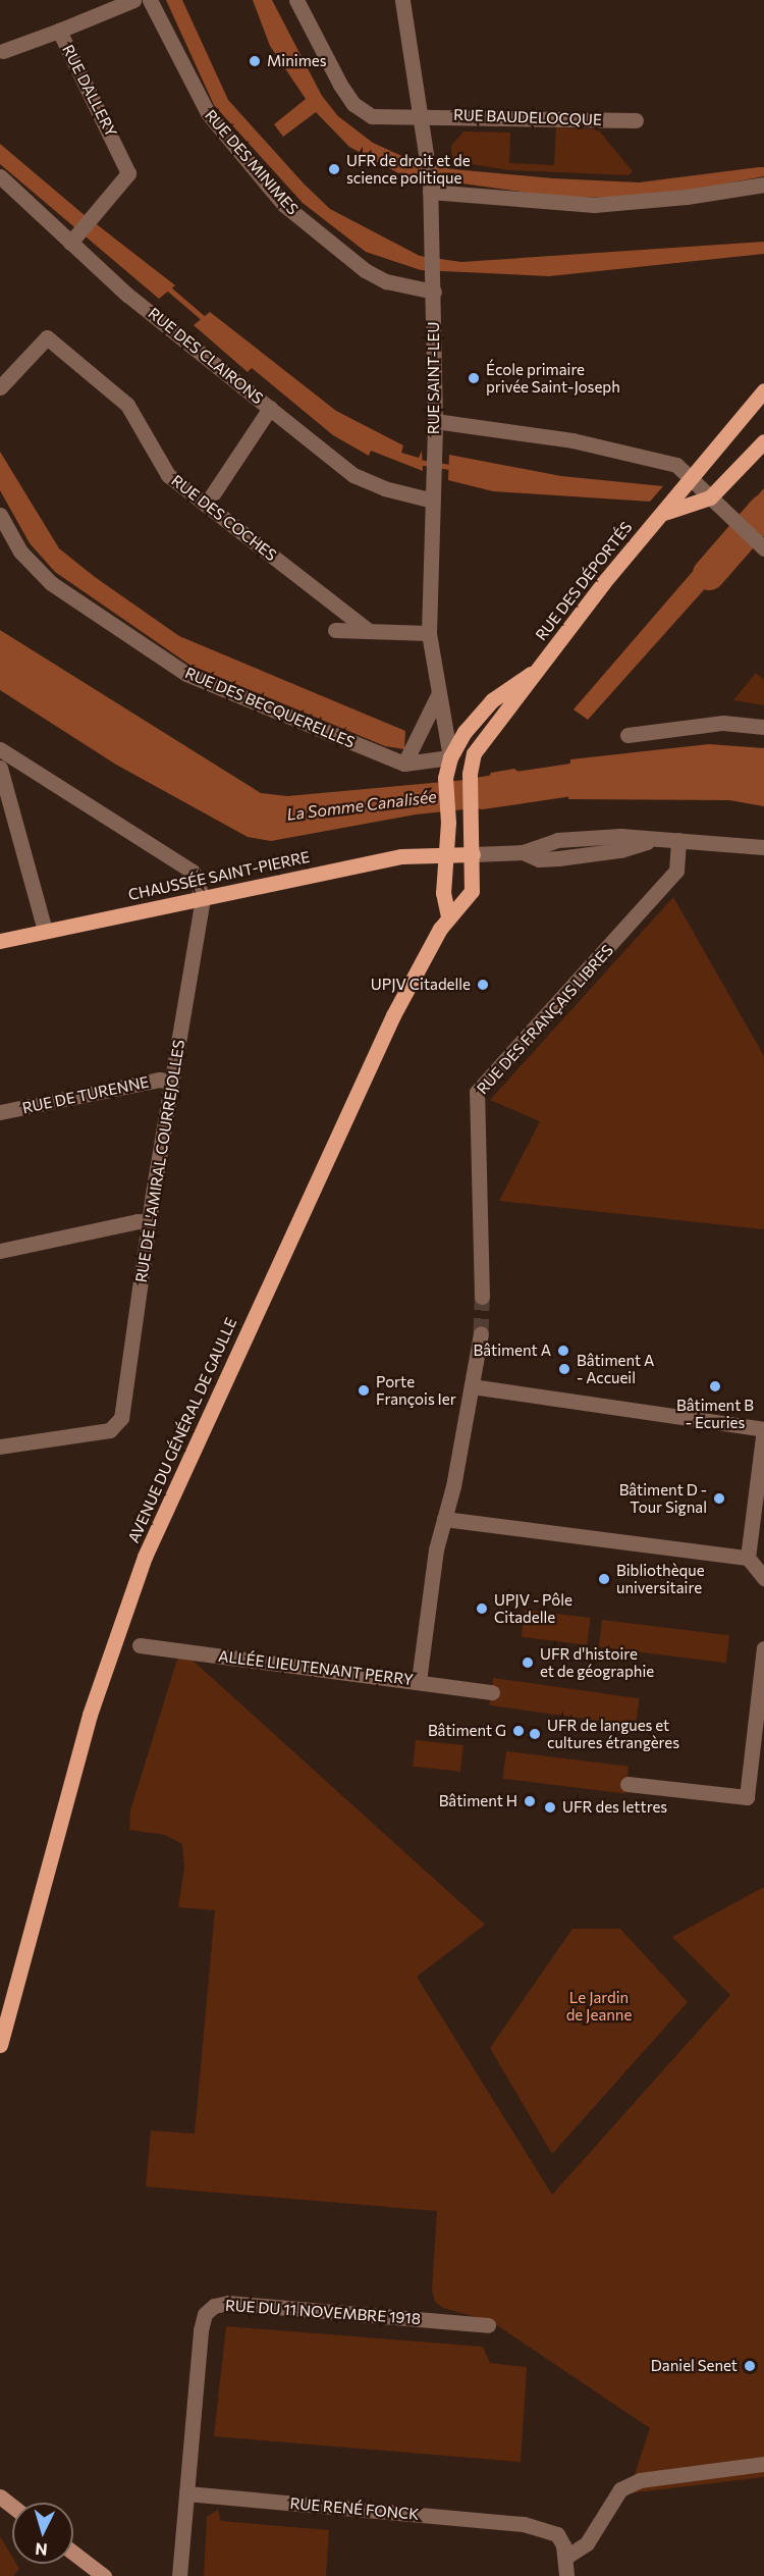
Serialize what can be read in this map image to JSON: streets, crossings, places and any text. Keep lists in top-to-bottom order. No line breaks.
{"streets":{"main road":["RUE DES DÉPORTÉS","CHAUSSÉE SAINT-PIERRE","AVENUE DU GÉNÉRAL DE GAULLE"],"street":["RUE DALLERY","RUE BAUDELOCQUE","RUE DES MINIMES","RUE DES CLAIRONS","RUE SAINT-LEU","RUE DES COCHES","RUE DES BECQUERELLES","RUE DES FRANÇAIS LIBRES","RUE DE TURENNE","RUE DE L'AMIRAL COURREJOLLES","ALLÉE LIEUTENANT PERRY","RUE DU 11 NOVEMBRE 1918","RUE RENÉ FONCK"]},"crossings":[["RUE DALLERY","RUE DES CLAIRONS"],["RUE BAUDELOCQUE","RUE SAINT-LEU"],["RUE DES MINIMES","RUE SAINT-LEU"],["RUE DES CLAIRONS","RUE SAINT-LEU"],["RUE SAINT-LEU","RUE DES DÉPORTÉS"],["RUE SAINT-LEU","RUE DES BECQUERELLES"],["RUE DES DÉPORTÉS","RUE DES BECQUERELLES"],["RUE DES DÉPORTÉS","CHAUSSÉE SAINT-PIERRE"],["CHAUSSÉE SAINT-PIERRE","RUE DE L'AMIRAL COURREJOLLES"],["RUE DE TURENNE","RUE DE L'AMIRAL COURREJOLLES"],["RUE DU 11 NOVEMBRE 1918","RUE RENÉ FONCK"]],"water":["La Somme Canalisée"],"parks":["Le Jardin de Jeanne"],"places":["Minimes","UFR de droit et de science politique","École primaire privée Saint-Joseph","UPJV Citadelle","Bâtiment A","Bâtiment A - Accueil","Bâtiment B - Ecuries","Porte François Ier","Bâtiment D - Tour Signal","Bibliothèque universitaire","UPJV - Pôle Citadelle","UFR d'histoire et de géographie","Bâtiment G","UFR de langues et cultures étrangères","Bâtiment H","UFR des lettres","Daniel Senet"],"north":"bottom"}
